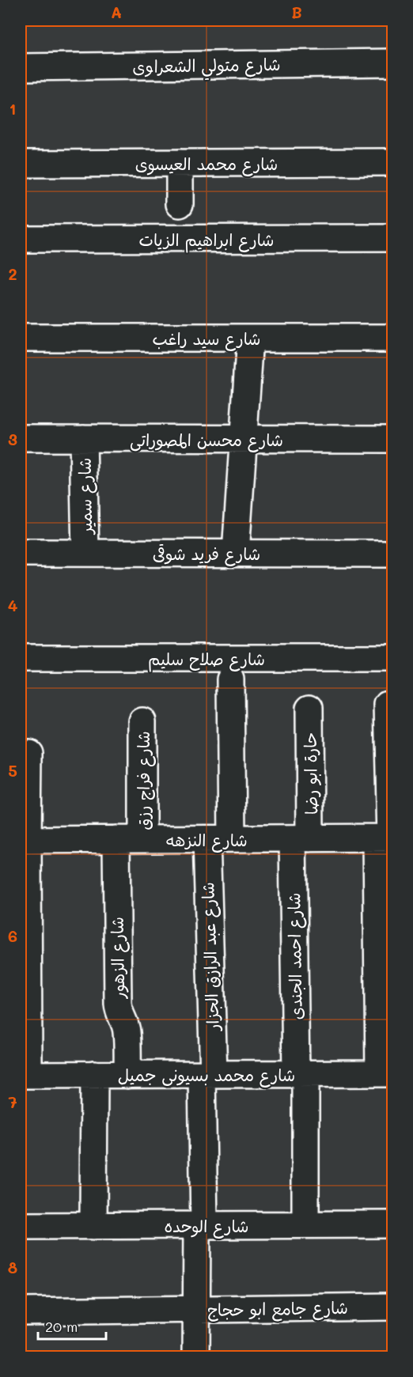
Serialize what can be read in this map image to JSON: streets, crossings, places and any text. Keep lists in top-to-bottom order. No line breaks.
{"streets":{"street":["شارع متولي الشعراوى","شارع محمد العيسوى","شارع ابراهيم الزيات","شارع سيد راغب","شارع محسن المصوراتى","شارع سمير","شارع فريد شوقى","شارع صلاح سليم","حارة ابو رضا","شارع فراج رزق","شارع النزهه","شارع عبد الرازق الجزار","شارع احمد الجندى","شارع الزهور","شارع محمد بسيونى جميل","شارع الوحده","شارع جامع ابو حجاج"]},"crossings":[["شارع محسن المصوراتى","شارع سمير"],["شارع سمير","شارع فريد شوقى"],["حارة ابو رضا","شارع النزهه"],["حارة ابو رضا","شارع احمد الجندى"],["شارع فراج رزق","شارع النزهه"],["شارع النزهه","شارع عبد الرازق الجزار"],["شارع النزهه","شارع احمد الجندى"],["شارع النزهه","شارع الزهور"],["شارع عبد الرازق الجزار","شارع محمد بسيونى جميل"],["شارع عبد الرازق الجزار","شارع الوحده"],["شارع عبد الرازق الجزار","شارع جامع ابو حجاج"],["شارع احمد الجندى","شارع محمد بسيونى جميل"],["شارع احمد الجندى","شارع الوحده"],["شارع الزهور","شارع محمد بسيونى جميل"]],"scale_bar":"20 m","grid":{"columns":["A","B"],"rows":["1","2","3","4","5","6","7","8"]}}
